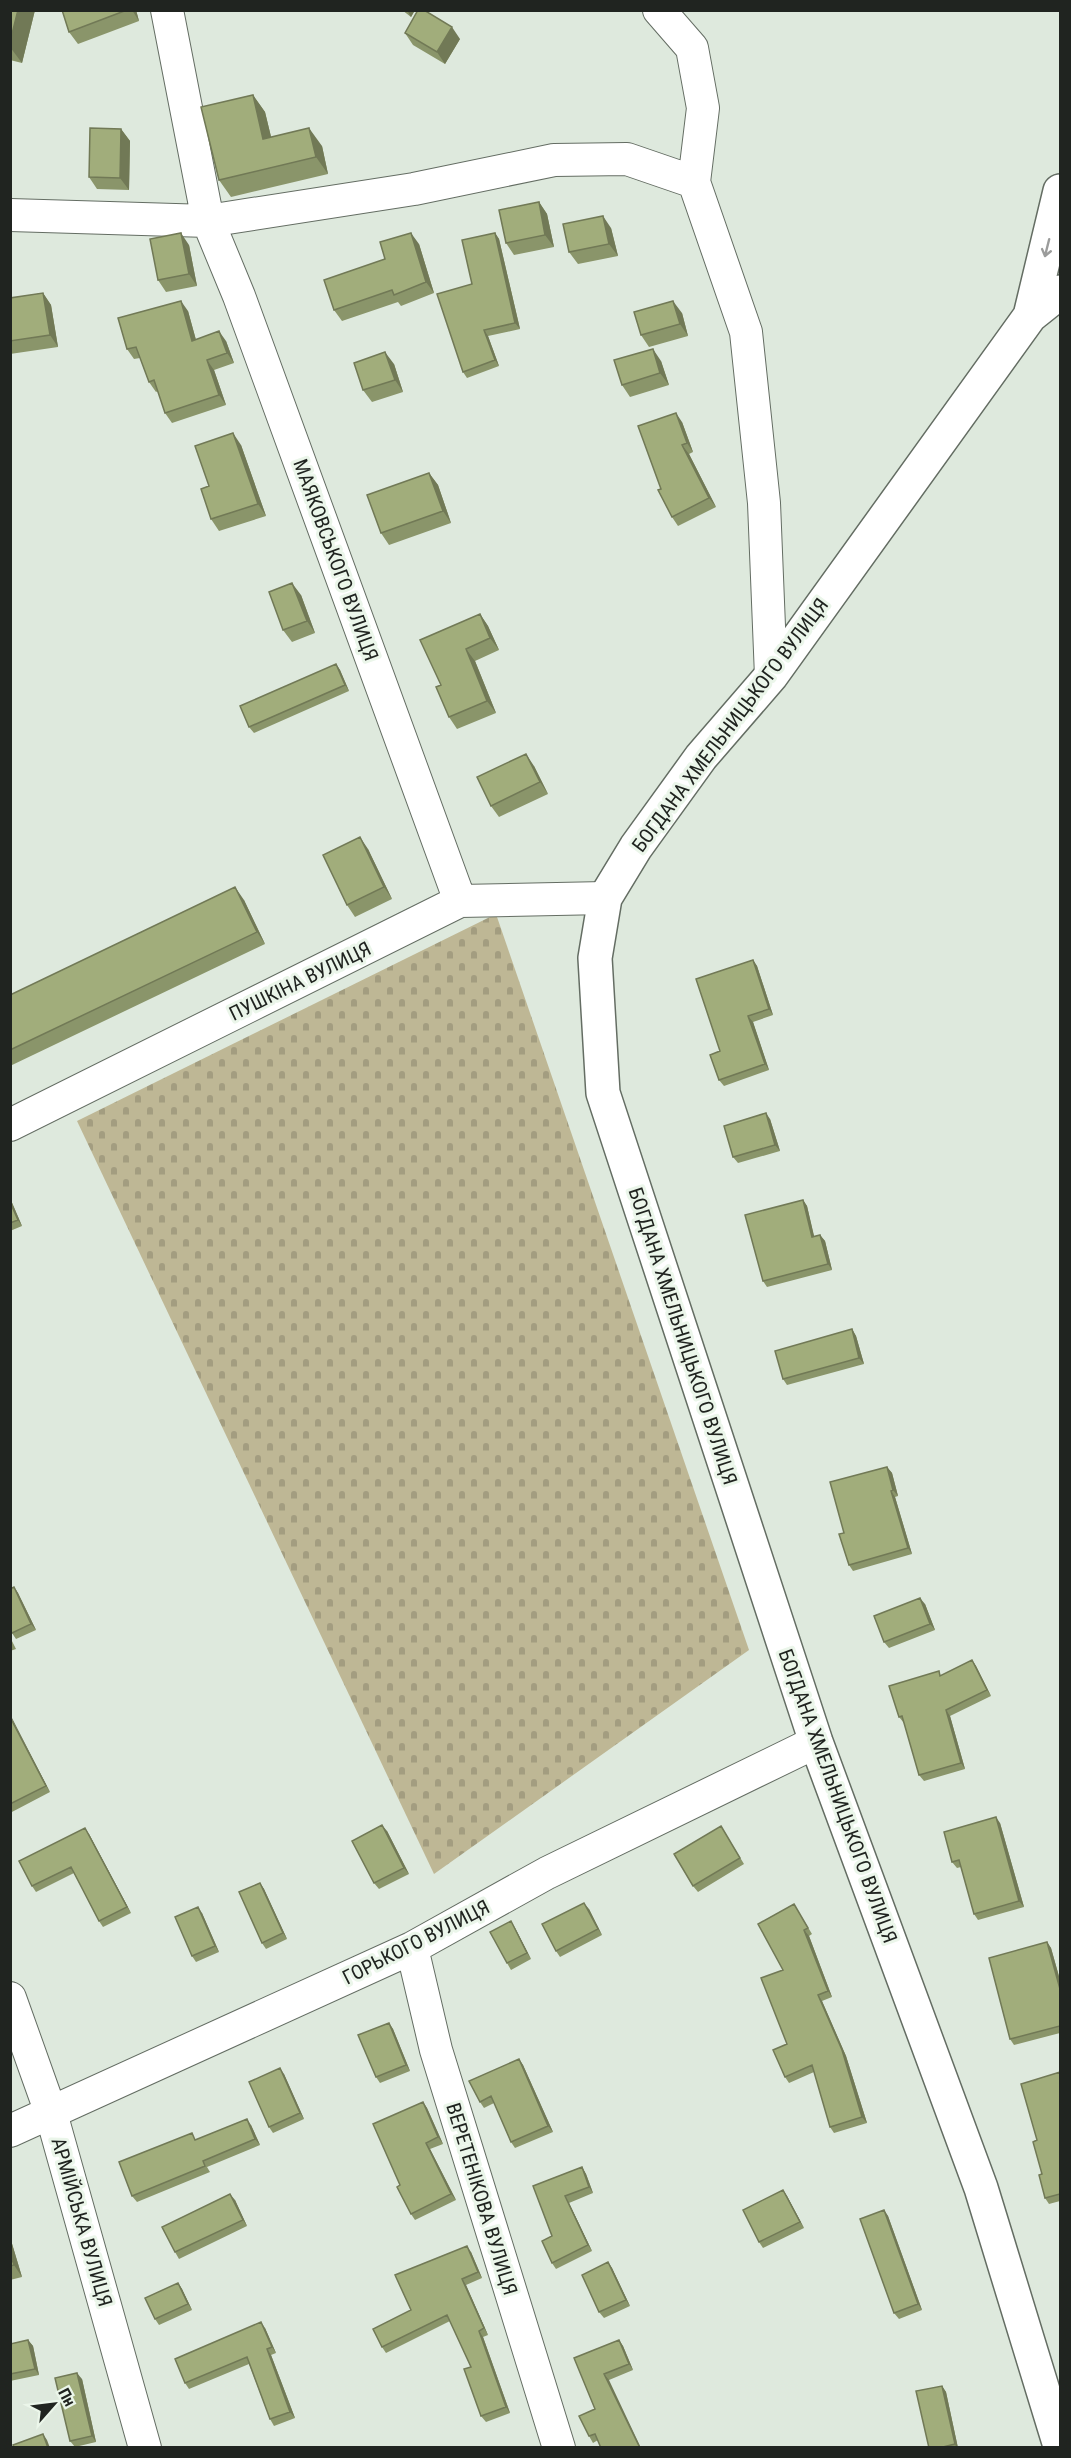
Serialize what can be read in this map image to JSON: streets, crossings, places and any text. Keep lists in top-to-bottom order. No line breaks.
{"streets":{"street":["МАЯКОВСЬКОГО ВУЛИЦЯ","БОГДАНА ХМЕЛЬНИЦЬКОГО ВУЛИЦЯ","ПУШКІНА ВУЛИЦЯ","ГОРЬКОГО ВУЛИЦЯ","ВЕРЕТЕНІКОВА ВУЛИЦЯ","АРМІЙСЬКА ВУЛИЦЯ"]},"crossings":[["МАЯКОВСЬКОГО ВУЛИЦЯ","ПУШКІНА ВУЛИЦЯ"],["БОГДАНА ХМЕЛЬНИЦЬКОГО ВУЛИЦЯ","ПУШКІНА ВУЛИЦЯ"],["БОГДАНА ХМЕЛЬНИЦЬКОГО ВУЛИЦЯ","ГОРЬКОГО ВУЛИЦЯ"],["ГОРЬКОГО ВУЛИЦЯ","ВЕРЕТЕНІКОВА ВУЛИЦЯ"],["ГОРЬКОГО ВУЛИЦЯ","АРМІЙСЬКА ВУЛИЦЯ"]],"north":"top right"}
